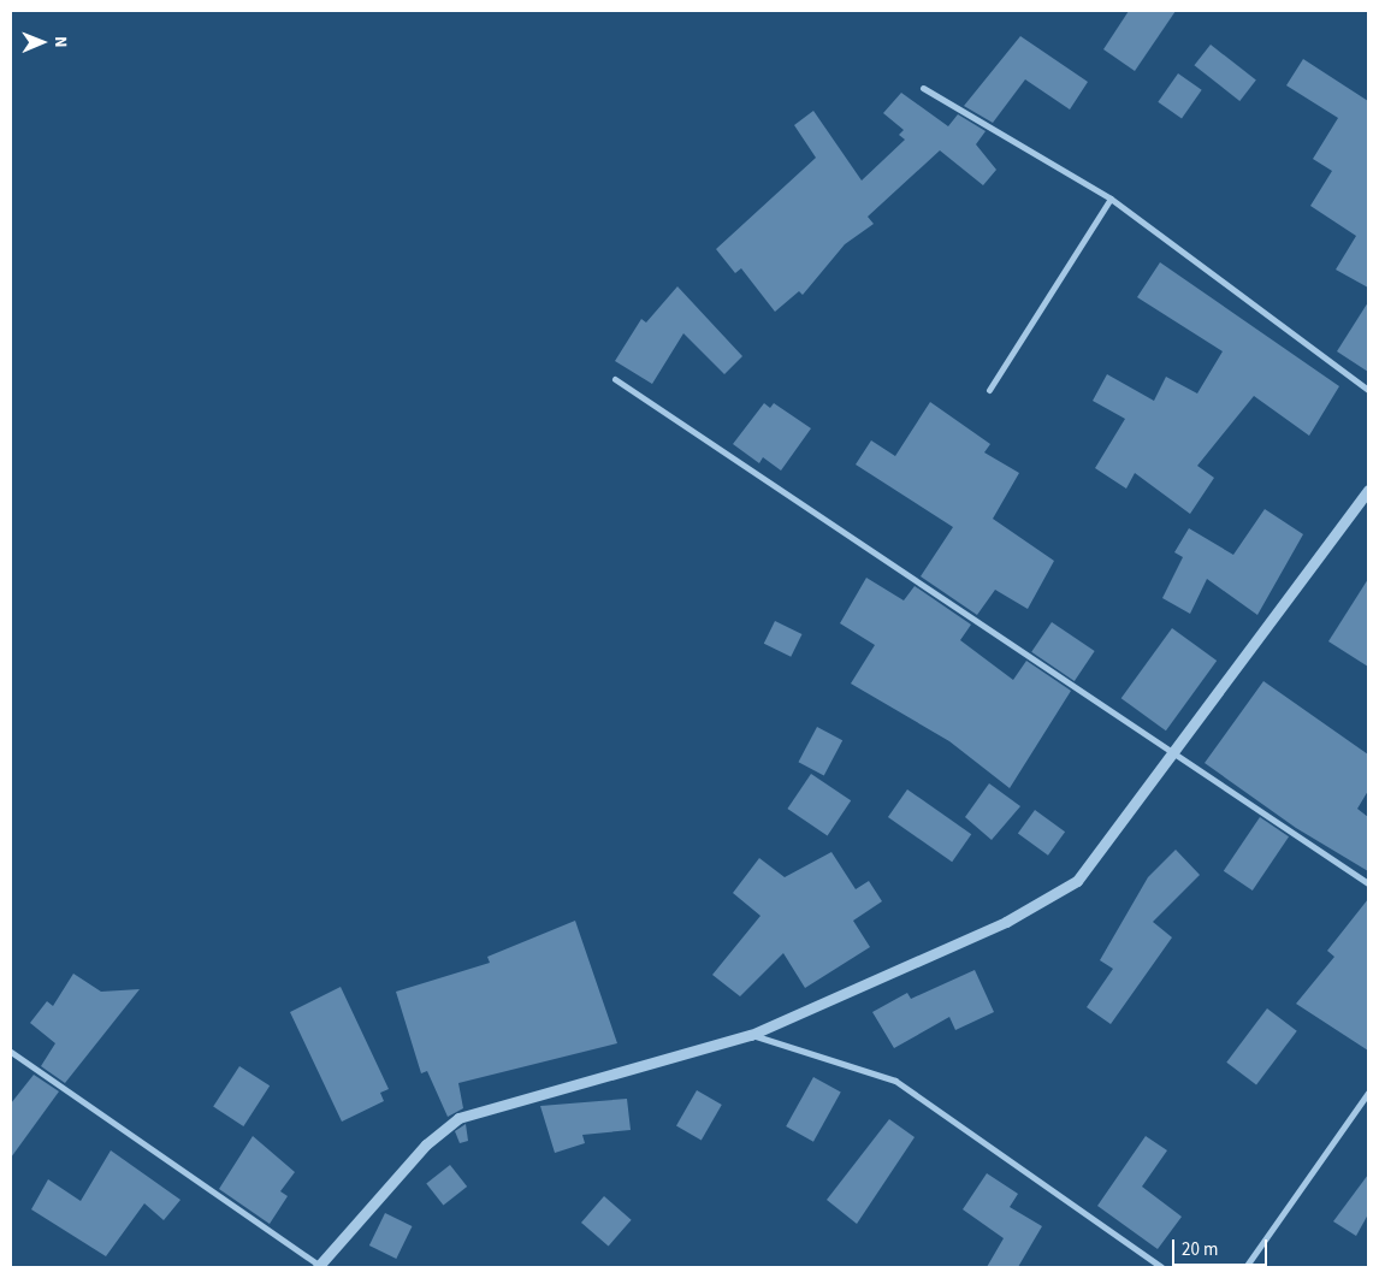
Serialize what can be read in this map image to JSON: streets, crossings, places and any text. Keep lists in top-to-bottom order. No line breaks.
{"scale_bar":"20 m","north":"right"}
